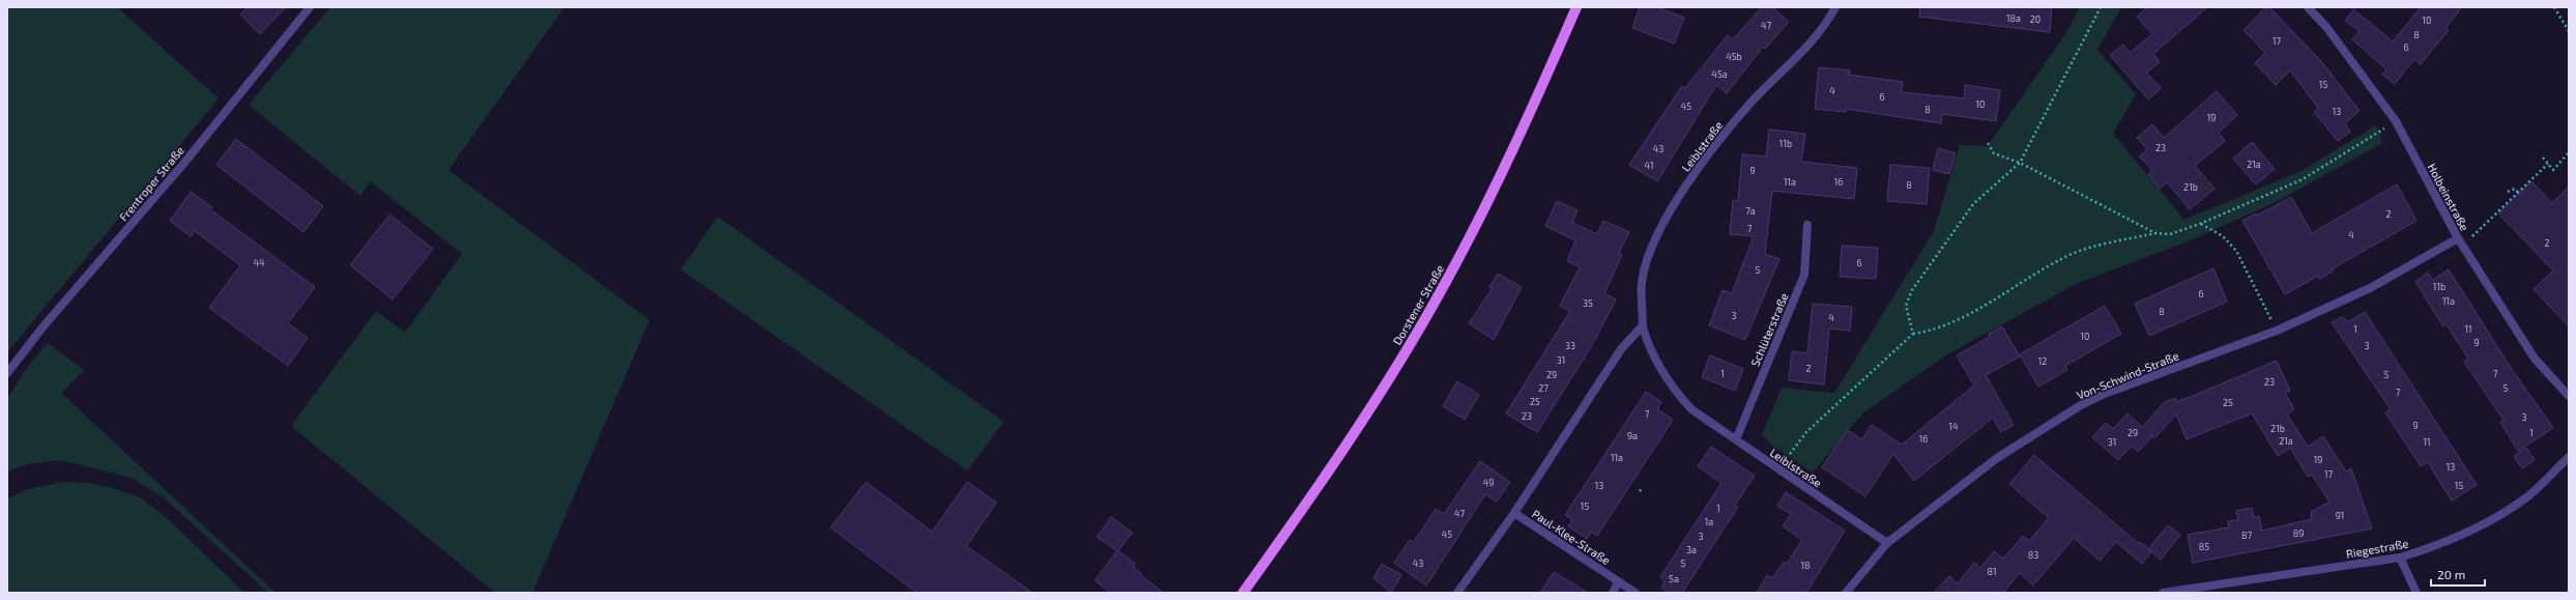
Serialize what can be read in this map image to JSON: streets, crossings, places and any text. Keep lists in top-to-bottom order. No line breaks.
{"streets":{"main road":["Dorstener Straße"],"street":["Leiblstraße","Frentroper Straße","Holbeinstraße","Schlüterstraße","Von-Schwind-Straße","Paul-Klee-Straße","Riegestraße"]},"crossings":[["Leiblstraße","Schlüterstraße"],["Leiblstraße","Von-Schwind-Straße"],["Holbeinstraße","Von-Schwind-Straße"]],"house_numbers":["18a","20","10","47","8","17","6","45b","45a","15","4","6","10","45","8","13","19","11b","23","43","21a","41","9","11a","16","8","21b","7a","2","7","4","2","44","6","5","11b","6","11a","35","8","3","4","1","11","10","9","33","3","31","12","2","1","7","29","5","23","27","5","7","25","25","7","23","3","9","14","21b","29","1","9a","16","21a","31","11","11a","19","13","17","49","13","15","15","1","47","91","1a","89","45","87","3","85","3a","83","43","5","18","81","5a"],"scale_bar":"20 m"}
